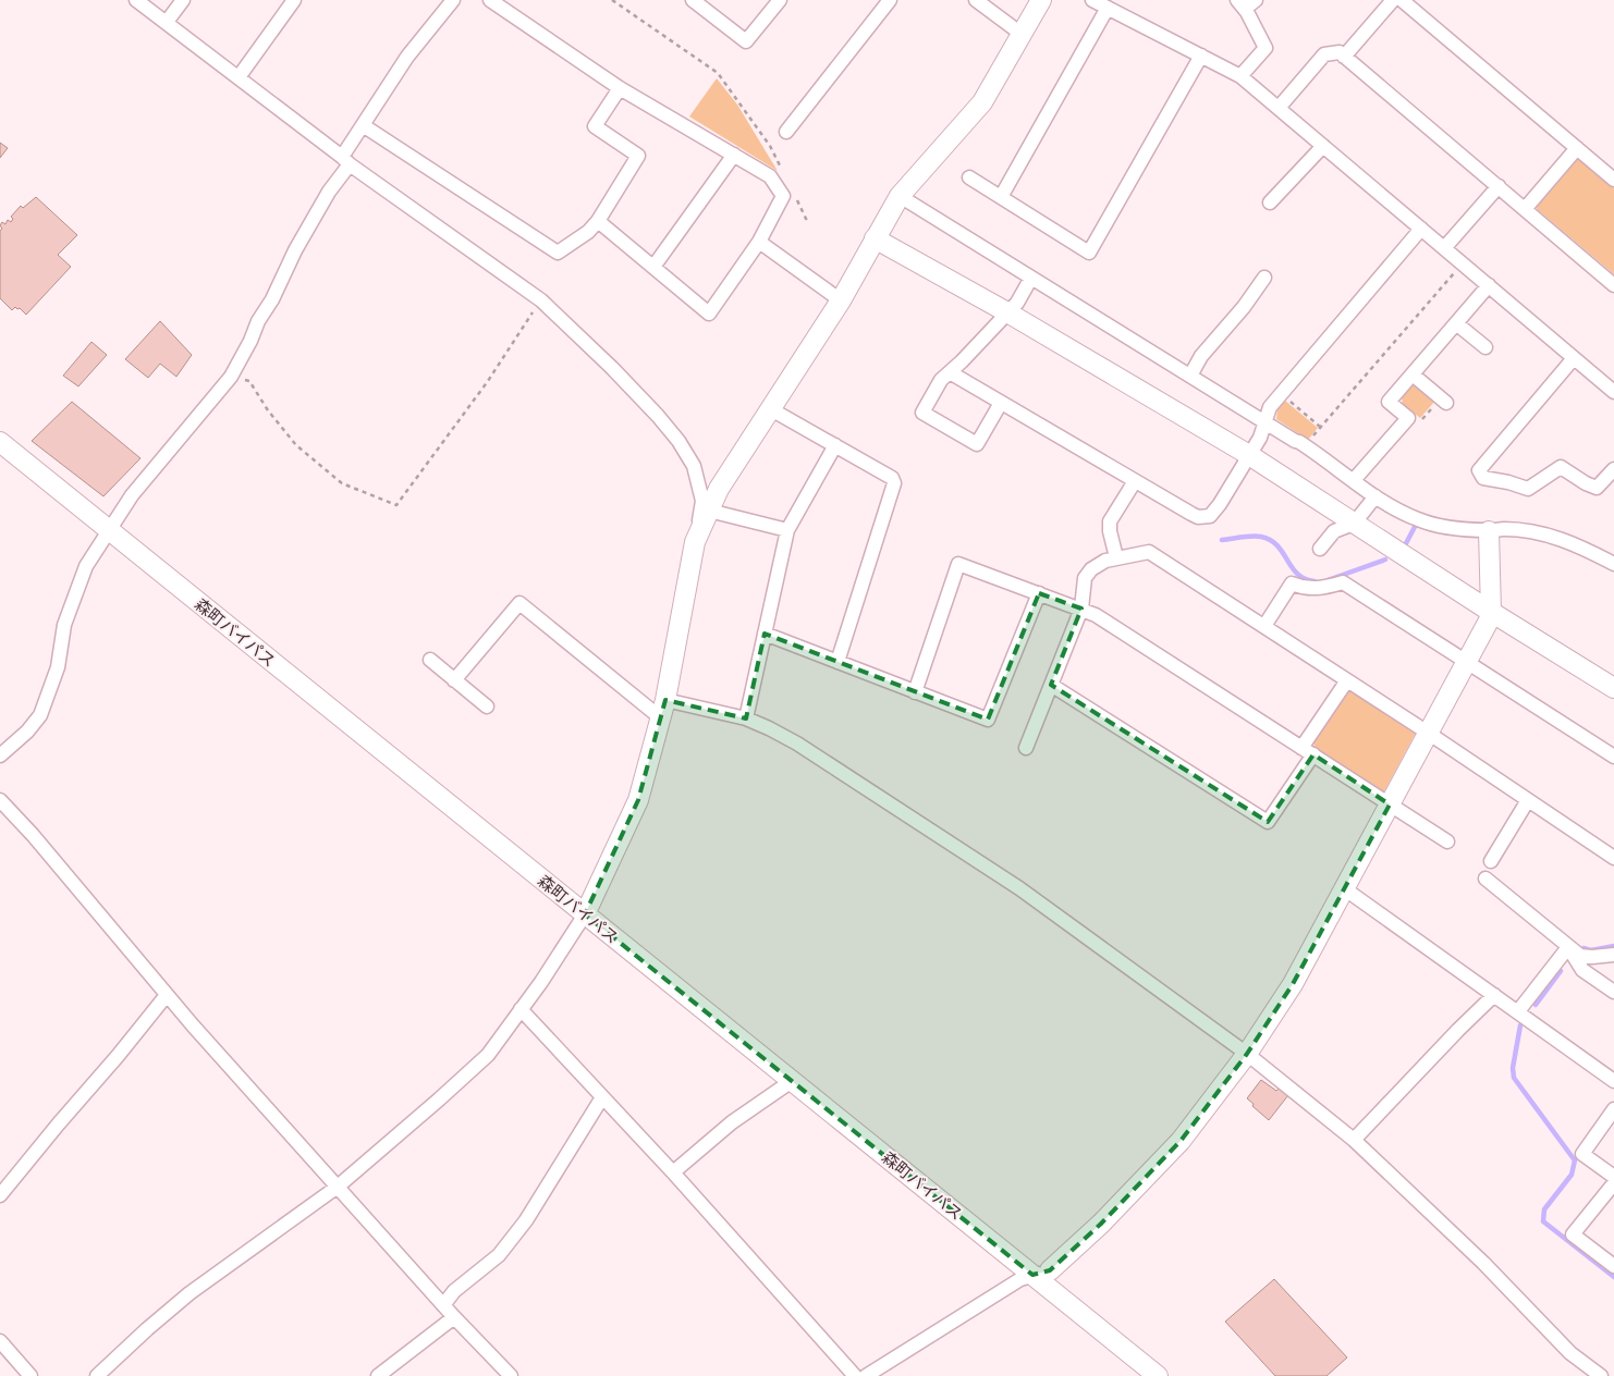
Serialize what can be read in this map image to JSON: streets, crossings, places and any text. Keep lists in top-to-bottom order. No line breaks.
{"streets":{"street":["森町バイパス"]}}
